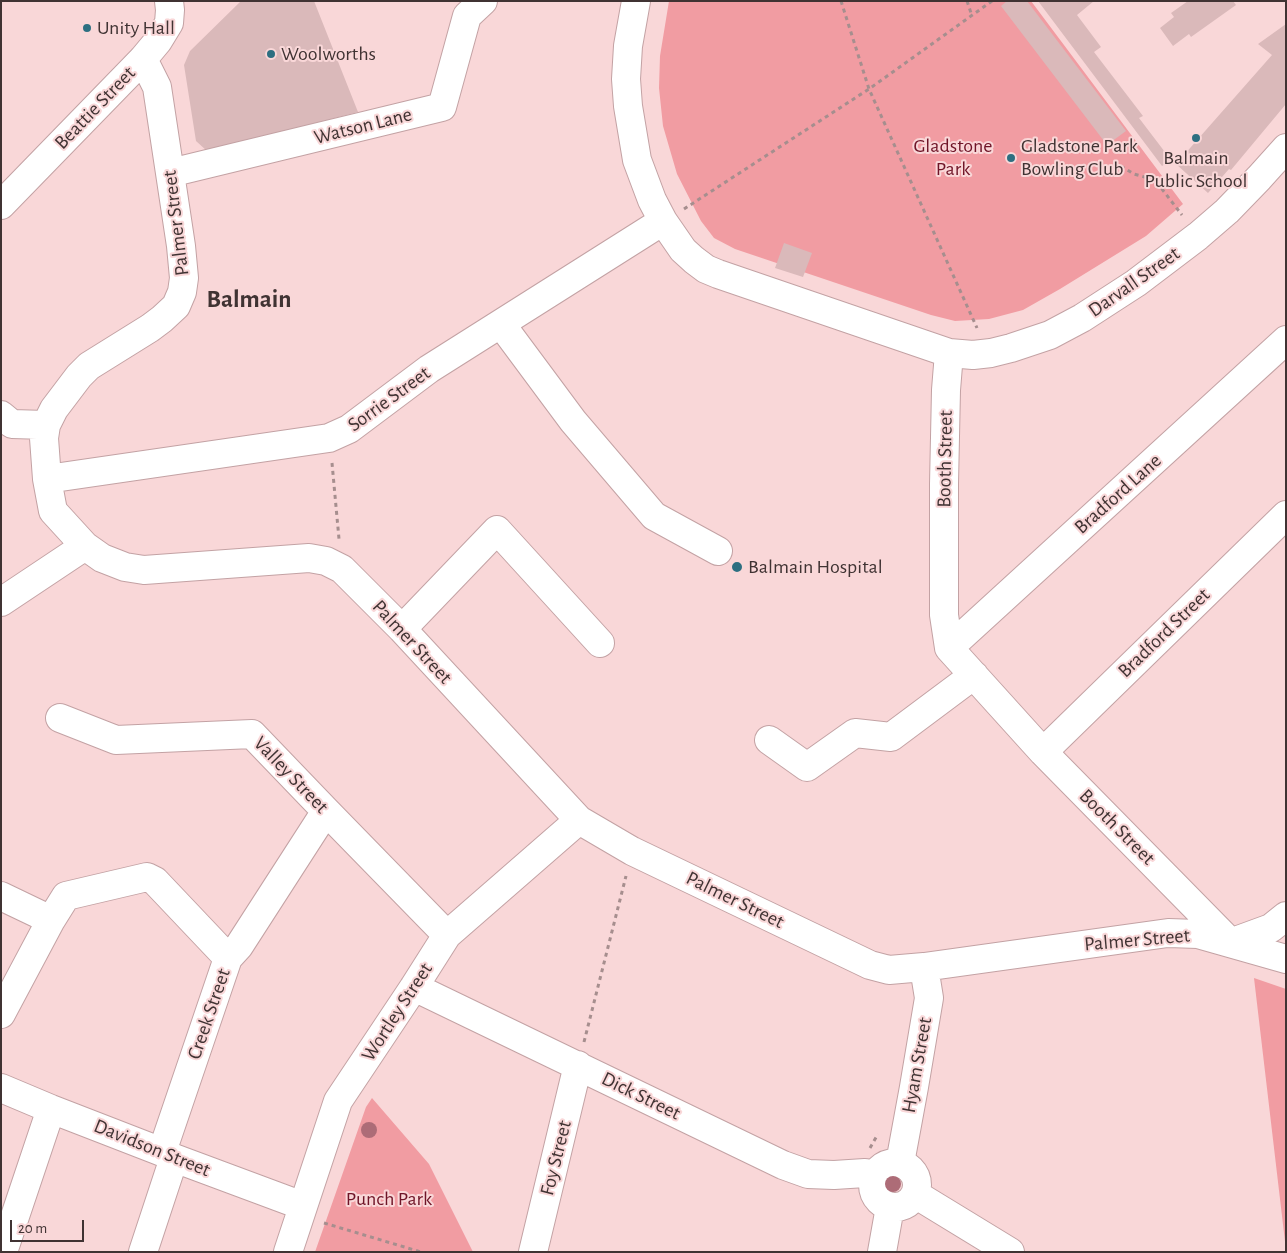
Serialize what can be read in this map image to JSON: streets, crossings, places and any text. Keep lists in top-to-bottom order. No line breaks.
{"streets":{"street":["Beattie Street","Watson Lane","Palmer Street","Darvall Street","Sorrie Street","Booth Street","Bradford Lane","Bradford Street","Valley Street","Wortley Street","Creek Street","Hyam Street","Dick Street","Davidson Street","Foy Street"]},"crossings":[["Beattie Street","Palmer Street"],["Watson Lane","Palmer Street"],["Palmer Street","Sorrie Street"],["Palmer Street","Booth Street"],["Palmer Street","Wortley Street"],["Palmer Street","Hyam Street"],["Darvall Street","Booth Street"],["Booth Street","Bradford Lane"],["Booth Street","Bradford Street"],["Valley Street","Wortley Street"],["Valley Street","Creek Street"],["Wortley Street","Dick Street"],["Wortley Street","Davidson Street"],["Creek Street","Davidson Street"],["Hyam Street","Dick Street"],["Dick Street","Foy Street"]],"districts":["Balmain"],"parks":["Gladstone Park","Punch Park"],"places":["Unity Hall","Woolworths","Balmain Public School","Gladstone Park Bowling Club","Balmain Hospital"],"scale_bar":"20 m"}
